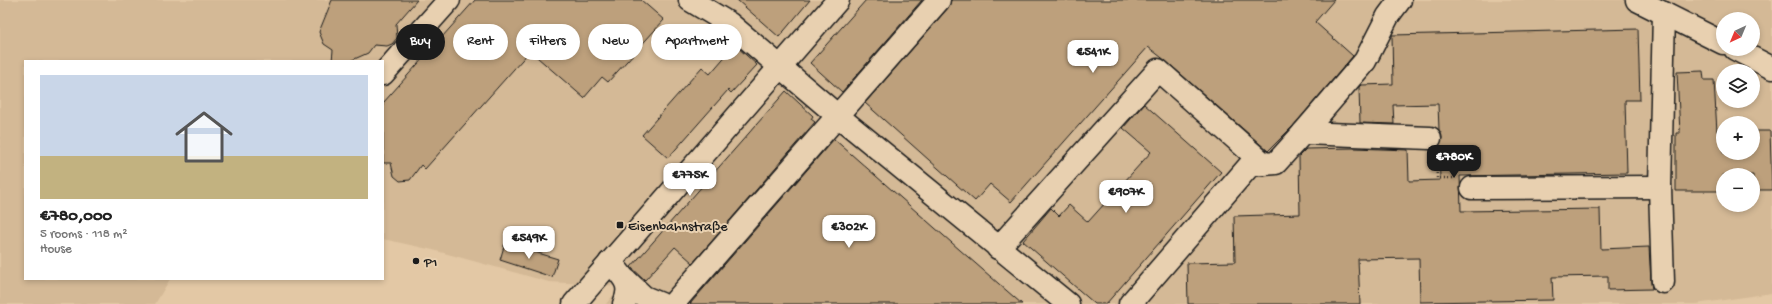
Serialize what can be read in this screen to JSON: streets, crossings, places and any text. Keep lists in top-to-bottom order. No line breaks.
{"places":{"transit":["Eisenbahnstraße"],"other":["P1"]},"north":"bottom left","page":{"map_buttons":["+","−"],"chip":["Buy","Rent","Filters","New","Apartment"],"price":["€541K","€780K","€775K","€907K","€302K","€549K"],"list":[{"name":"€780,000","note":"5 rooms · 118 m² · House"}]}}
